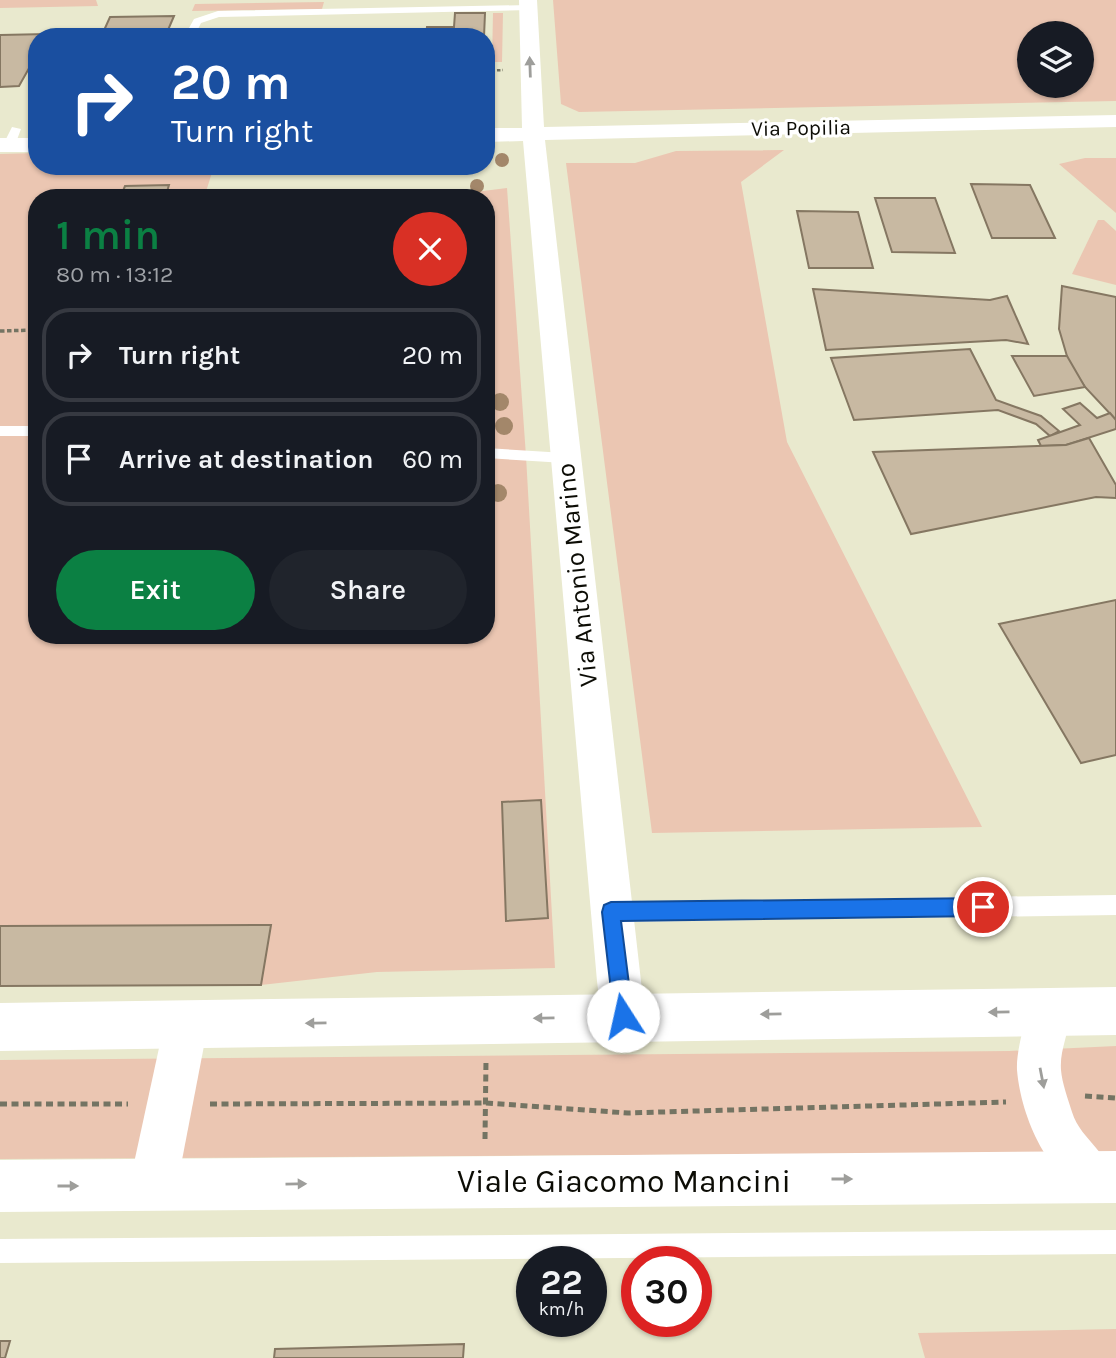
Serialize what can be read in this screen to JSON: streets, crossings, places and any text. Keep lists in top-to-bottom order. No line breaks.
{"streets":{"street":["Via Popilia","Via Antonio Marino","Viale Giacomo Mancini"]},"crossings":[["Via Popilia","Via Antonio Marino"]],"page":{"turn":["20 m","Turn right"],"heading":["1 min","80 m · 13:12"],"list":[{"name":"Turn right","value":"20 m"},{"name":"Arrive at destination","value":"60 m"}],"buttons":["Exit","Share"],"speed":"22 km/h","limit":"30"}}
